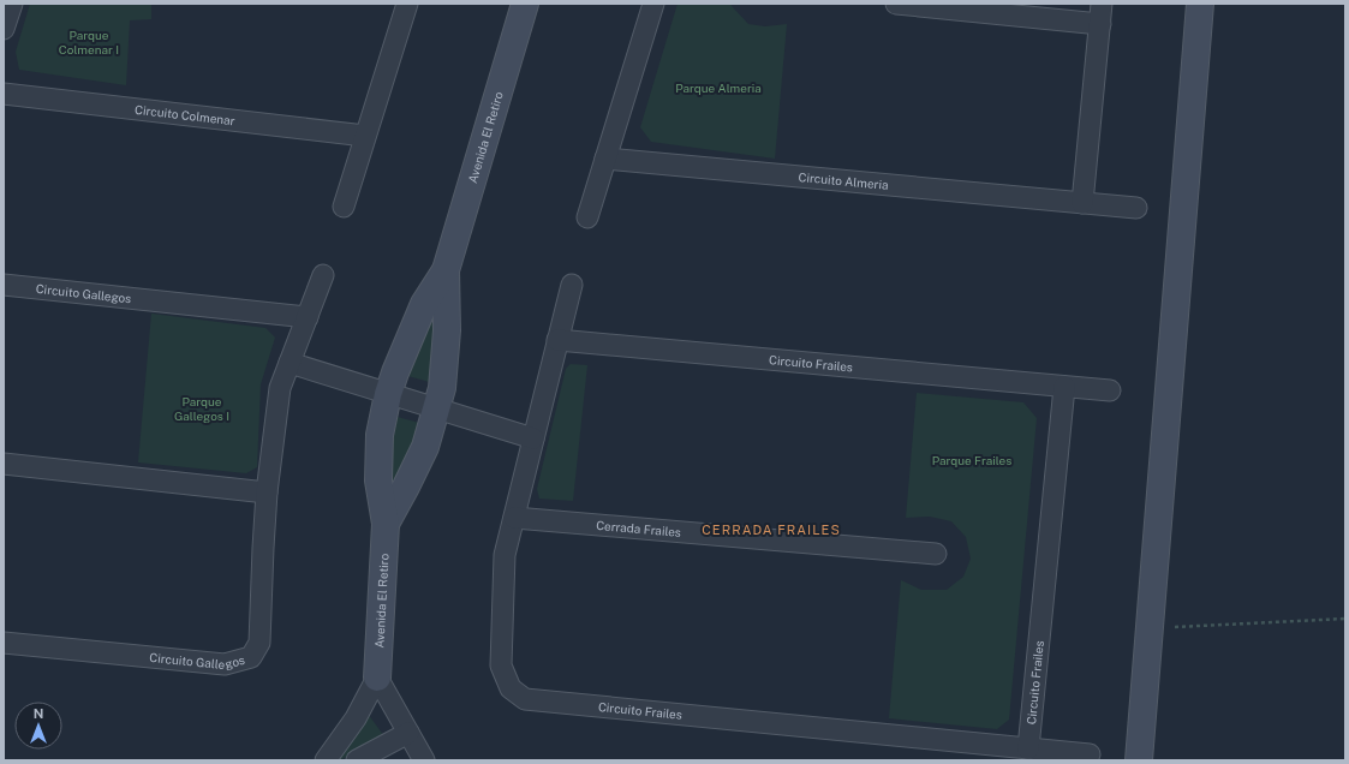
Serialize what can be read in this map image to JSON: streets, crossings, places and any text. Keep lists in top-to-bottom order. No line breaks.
{"streets":{"street":["Circuito Colmenar","Avenida El Retiro","Circuito Almeria","Circuito Gallegos","Circuito Frailes","Cerrada Frailes"]},"crossings":[["Circuito Frailes","Cerrada Frailes"]],"districts":["CERRADA FRAILES"],"parks":["Parque Colmenar I","Parque Almeria","Parque Gallegos I","Parque Frailes"],"north":"top"}
